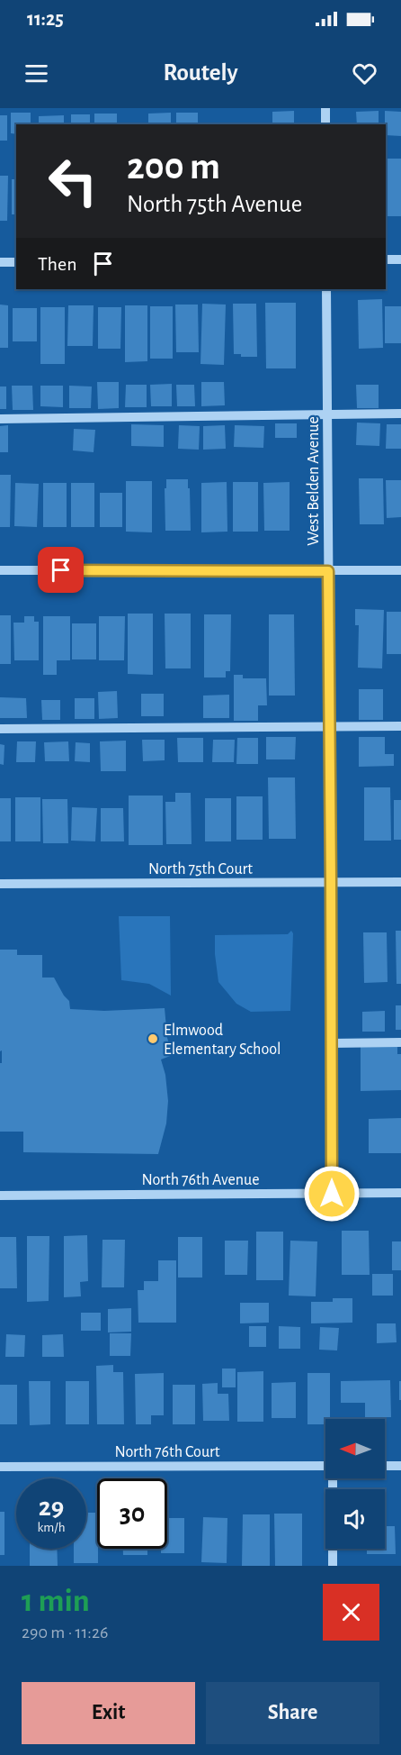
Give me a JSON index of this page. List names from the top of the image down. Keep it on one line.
{"streets":{"street":["West Belden Avenue","North 75th Court","North 76th Avenue","North 76th Court"]},"crossings":[["West Belden Avenue","North 75th Court"],["West Belden Avenue","North 76th Avenue"]],"places":["Elmwood Elementary School"],"north":"left","page":{"status":"11:25","header":"Routely","turn":["200 m","North 75th Avenue"],"then":"Then","speed":"29 km/h","limit":"30","heading":["1 min","290 m · 11:26"],"buttons":["Exit","Share"]}}
